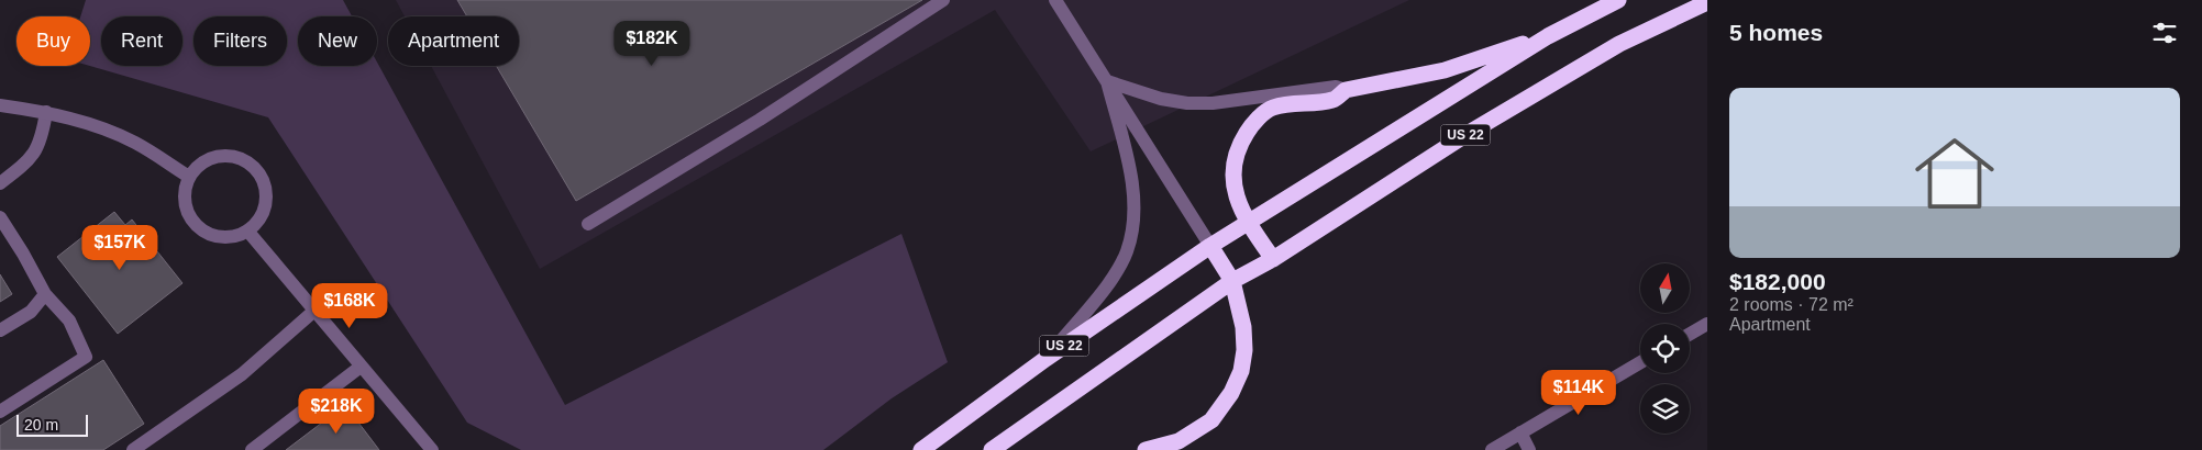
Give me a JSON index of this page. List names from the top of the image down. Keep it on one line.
{"streets":{"highway":["US 22"]},"scale_bar":"20 m","north":"top","page":{"heading":"5 homes","chip":["Buy","Rent","Filters","New","Apartment"],"price":["$182K","$157K","$168K","$114K","$218K"],"list":[{"name":"$182,000","note":"2 rooms · 72 m² · Apartment"}],"scale":"20 m"}}
